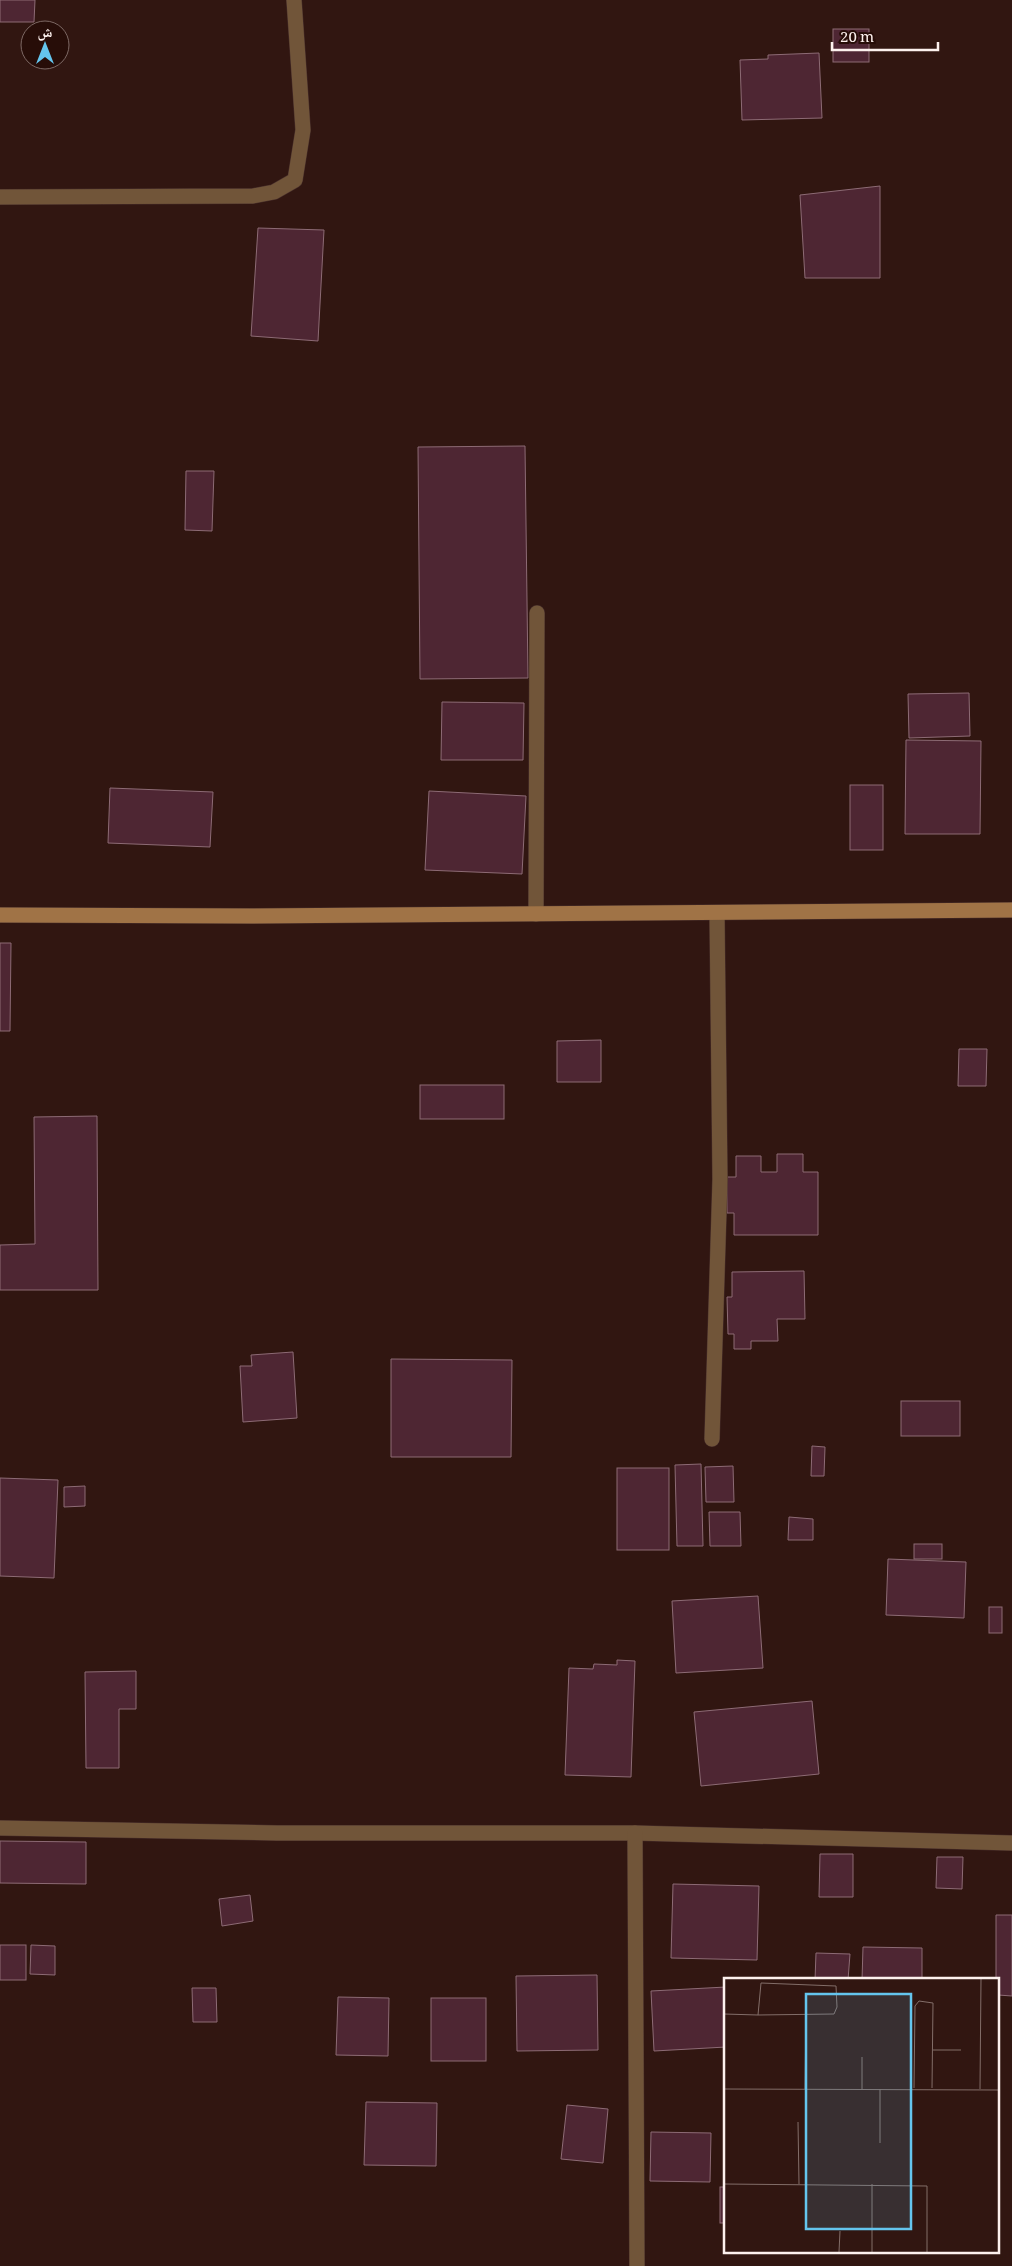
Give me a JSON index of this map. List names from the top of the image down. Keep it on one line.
{"scale_bar":"20 m","north":"top"}
